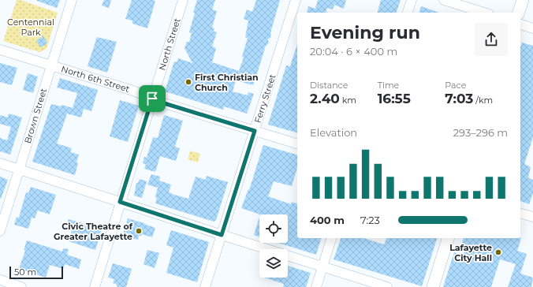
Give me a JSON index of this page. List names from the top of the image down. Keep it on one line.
{"streets":{"street":["North Street","North 6th Street","Ferry Street","Brown Street"]},"crossings":[["North Street","North 6th Street"],["North 6th Street","Ferry Street"],["North 6th Street","Brown Street"]],"parks":["Centennial Park"],"places":["First Christian Church","Civic Theatre of Greater Lafayette","Lafayette City Hall"],"scale_bar":"50 m","page":{"heading":["Evening run","20:04 · 6 × 400 m"],"stats":[["Distance","2.40 km"],["Time","16:55"],["Pace","7:03 /km"]],"chart":["Elevation","293–296 m"],"list":[{"name":"400 m","note":"7:23"}],"scale":"50 m"}}
